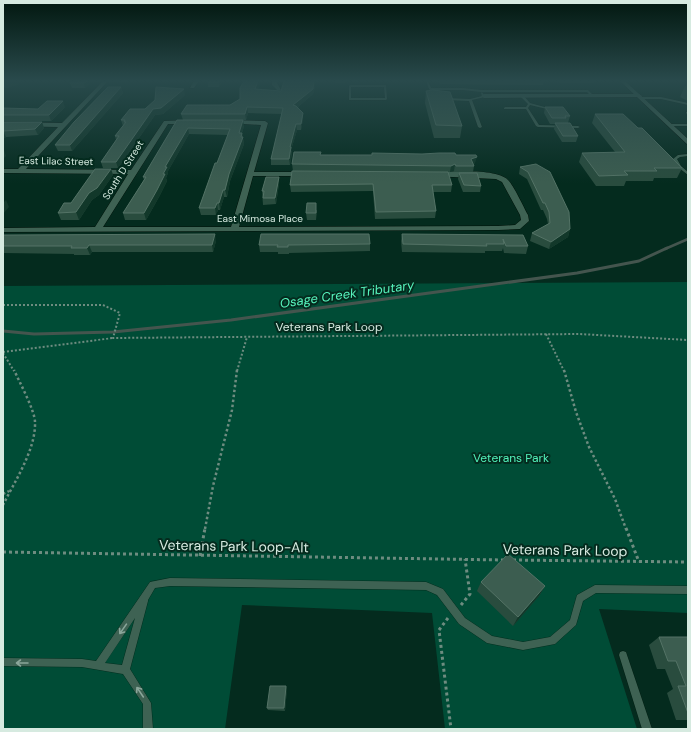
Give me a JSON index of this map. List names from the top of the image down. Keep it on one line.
{"streets":{"street":["East Lilac Street","South D Street","East Mimosa Place"],"path":["Veterans Park Loop","Veterans Park Loop-Alt"]},"crossings":[["East Lilac Street","South D Street"],["South D Street","East Mimosa Place"],["Veterans Park Loop","Veterans Park Loop-Alt"]],"water":["Osage Creek Tributary"],"parks":["Veterans Park"]}
